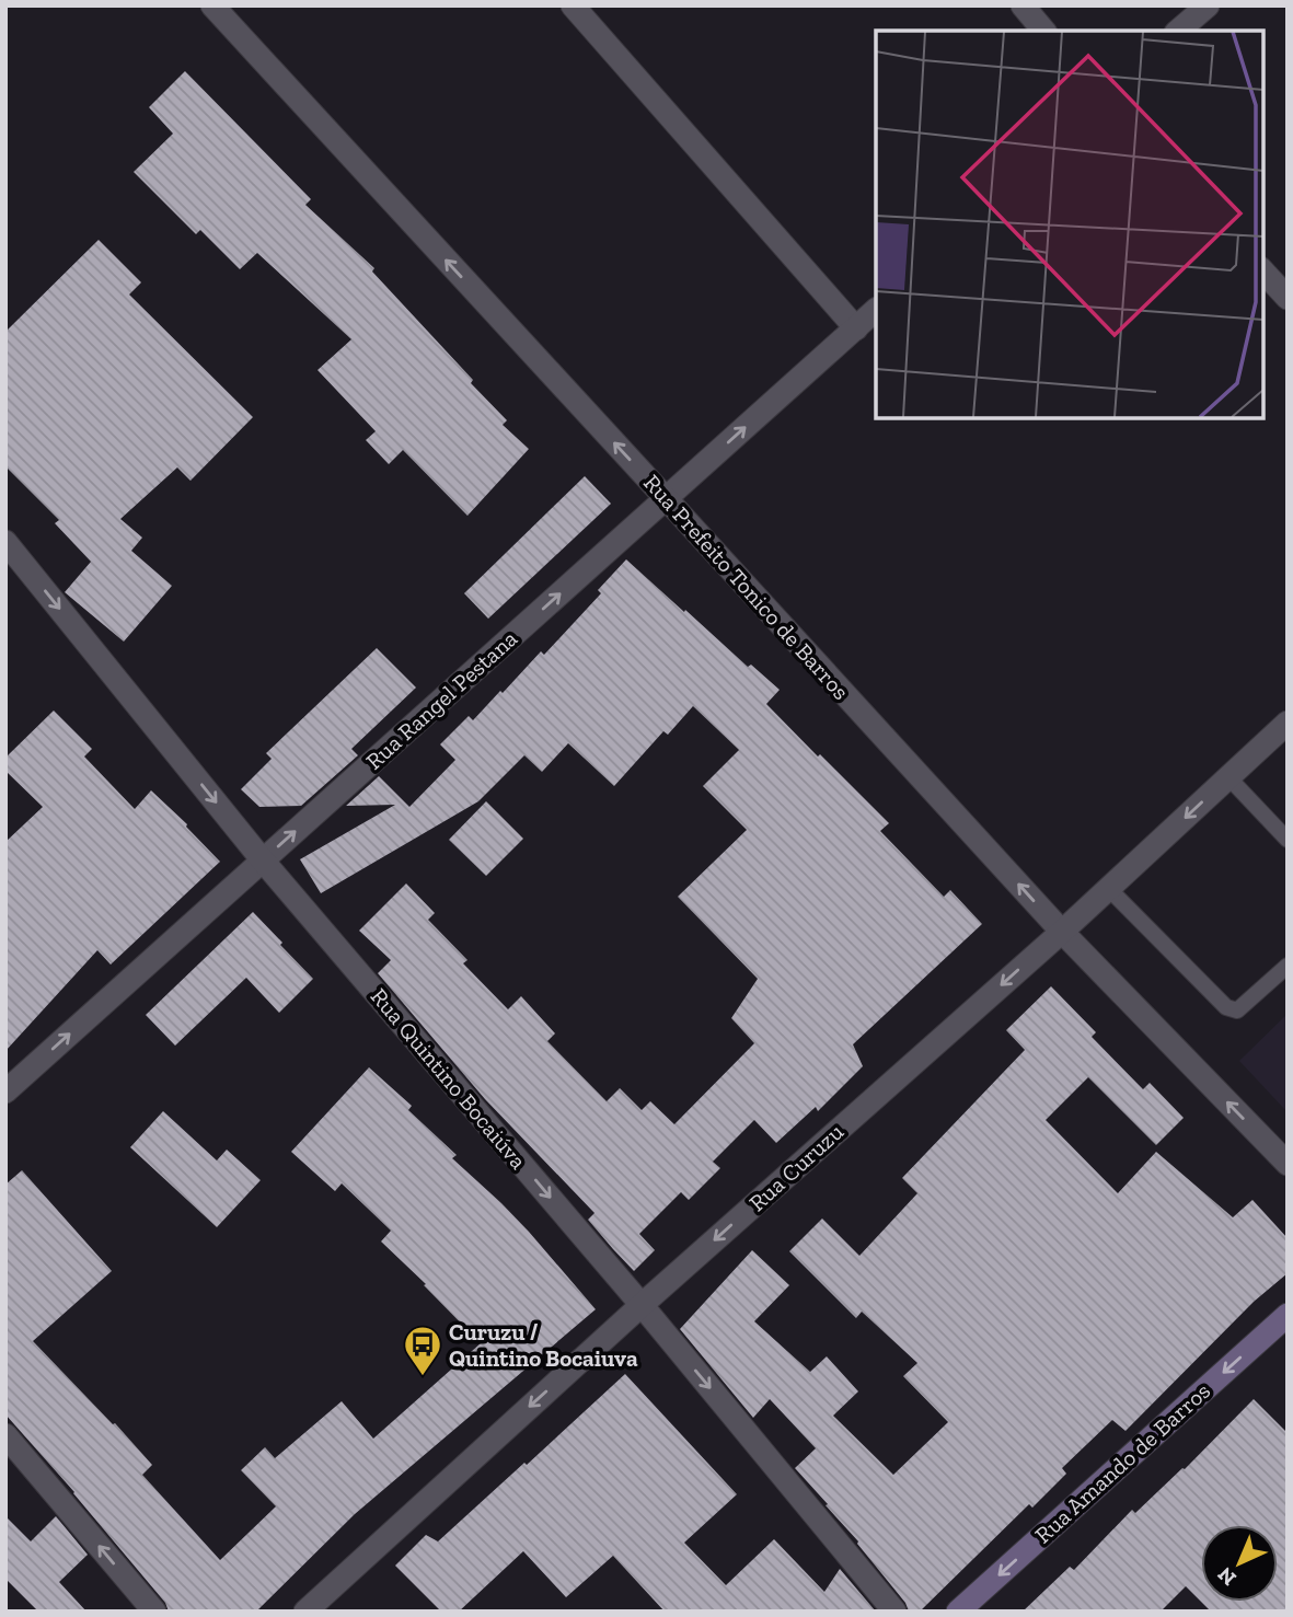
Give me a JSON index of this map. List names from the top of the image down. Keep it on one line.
{"streets":{"main road":["Rua Amando de Barros"],"street":["Rua Prefeito Tonico de Barros","Rua Rangel Pestana","Rua Quintino Bocaiúva","Rua Curuzu"]},"crossings":[["Rua Prefeito Tonico de Barros","Rua Rangel Pestana"],["Rua Prefeito Tonico de Barros","Rua Curuzu"],["Rua Rangel Pestana","Rua Quintino Bocaiúva"],["Rua Quintino Bocaiúva","Rua Curuzu"]],"one_way":["Rua Prefeito Tonico de Barros","Rua Rangel Pestana","Rua Quintino Bocaiúva","Rua Curuzu","Rua Amando de Barros"],"places":{"bus stop":["Curuzu / Quintino Bocaiuva"]},"north":"bottom left"}
